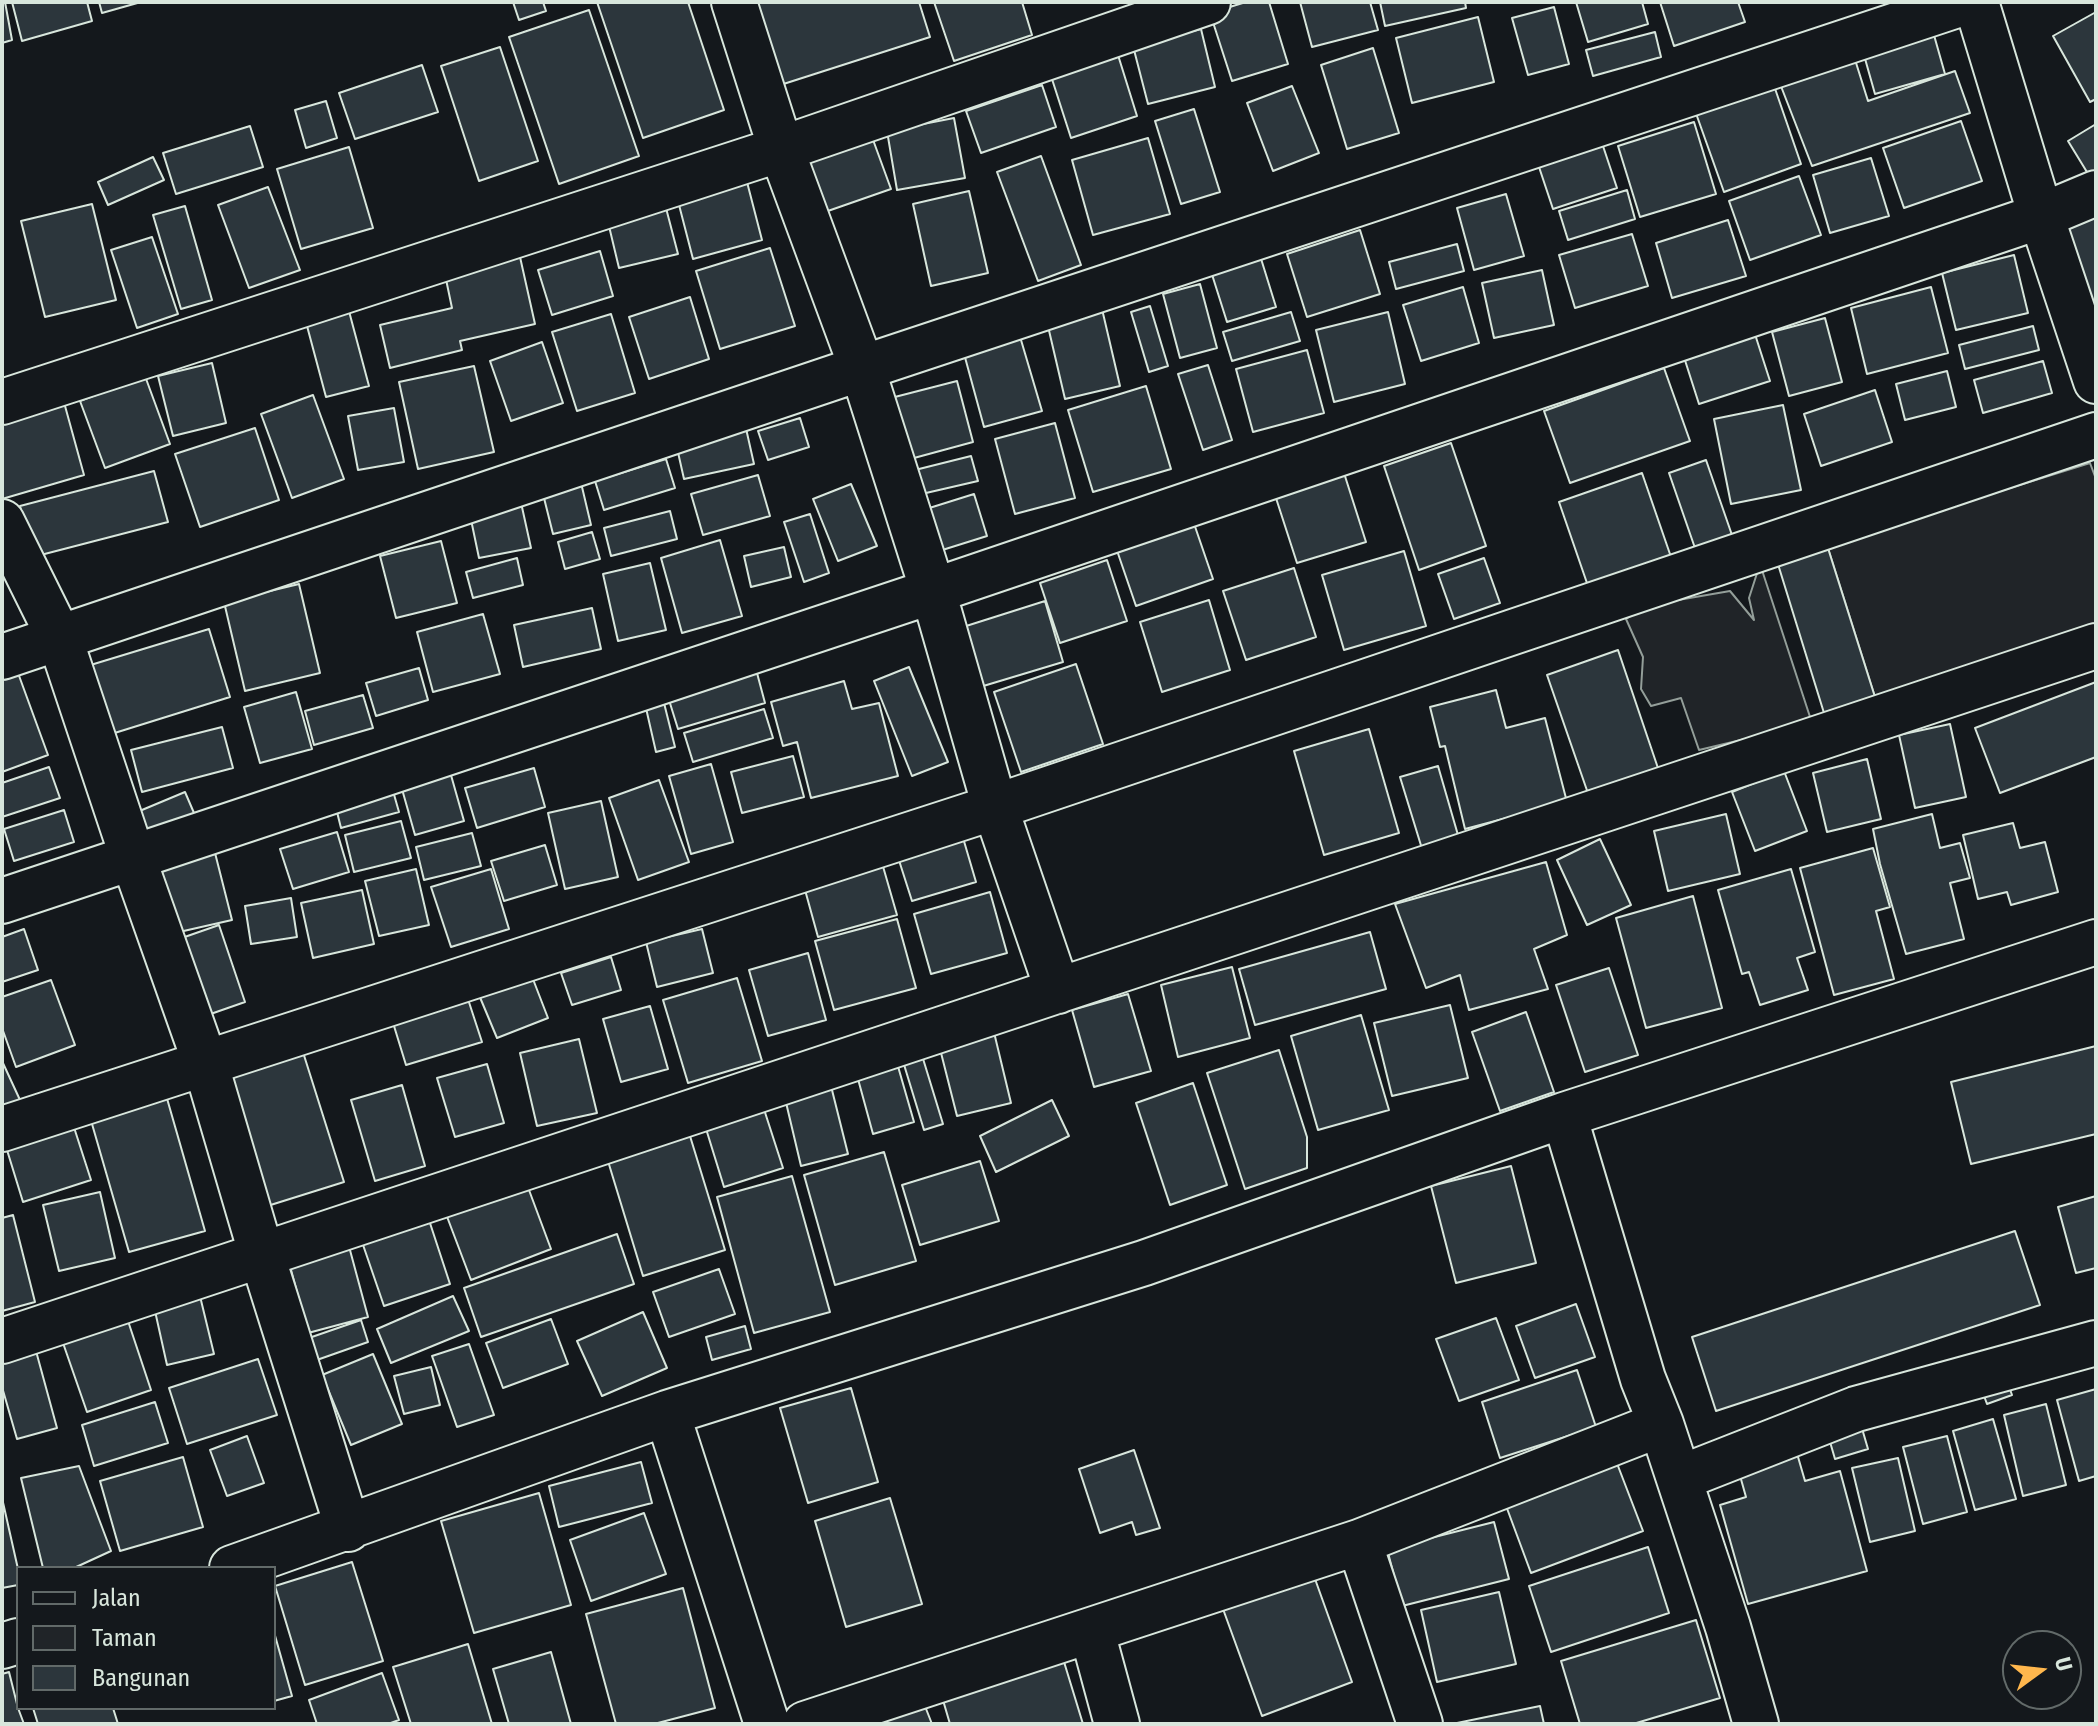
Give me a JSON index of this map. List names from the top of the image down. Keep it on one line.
{"legend":["Jalan","Taman","Bangunan"],"north":"right"}
